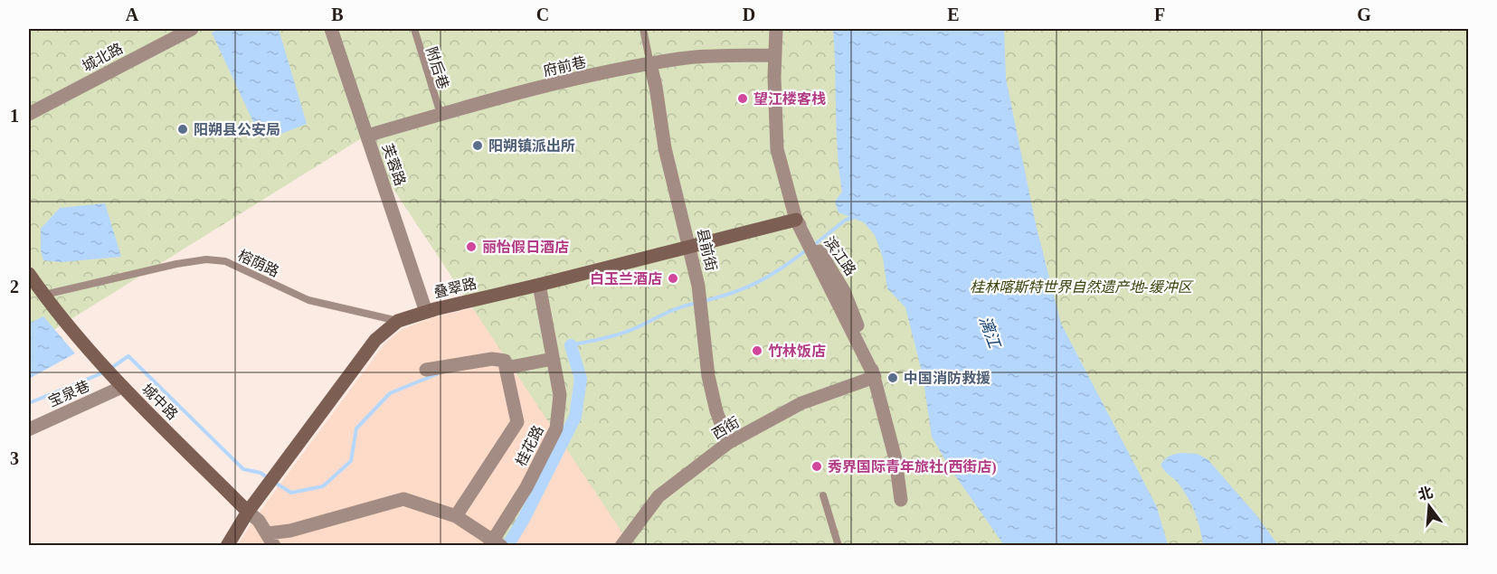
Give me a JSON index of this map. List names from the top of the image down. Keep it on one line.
{"streets":{"street":["城北路","府前巷","芙蓉路","县前街","滨江路","叠翠路","宝泉巷","城中路","西街","桂花路"],"lane":["附后巷","榕荫路"]},"crossings":[["府前巷","附后巷"],["府前巷","芙蓉路"],["府前巷","县前街"],["府前巷","滨江路"],["芙蓉路","叠翠路"],["县前街","叠翠路"],["县前街","西街"],["滨江路","叠翠路"],["滨江路","西街"],["榕荫路","叠翠路"],["榕荫路","城中路"],["叠翠路","城中路"],["叠翠路","桂花路"],["宝泉巷","城中路"]],"water":["漓江"],"parks":["桂林喀斯特世界自然遗产地-缓冲区"],"places":["望江楼客栈","阳朔县公安局","阳朔镇派出所","丽怡假日酒店","白玉兰酒店","竹林饭店","中国消防救援","秀界国际青年旅社(西街店)"],"north":"top","grid":{"columns":["A","B","C","D","E","F","G"],"rows":["1","2","3"]}}
